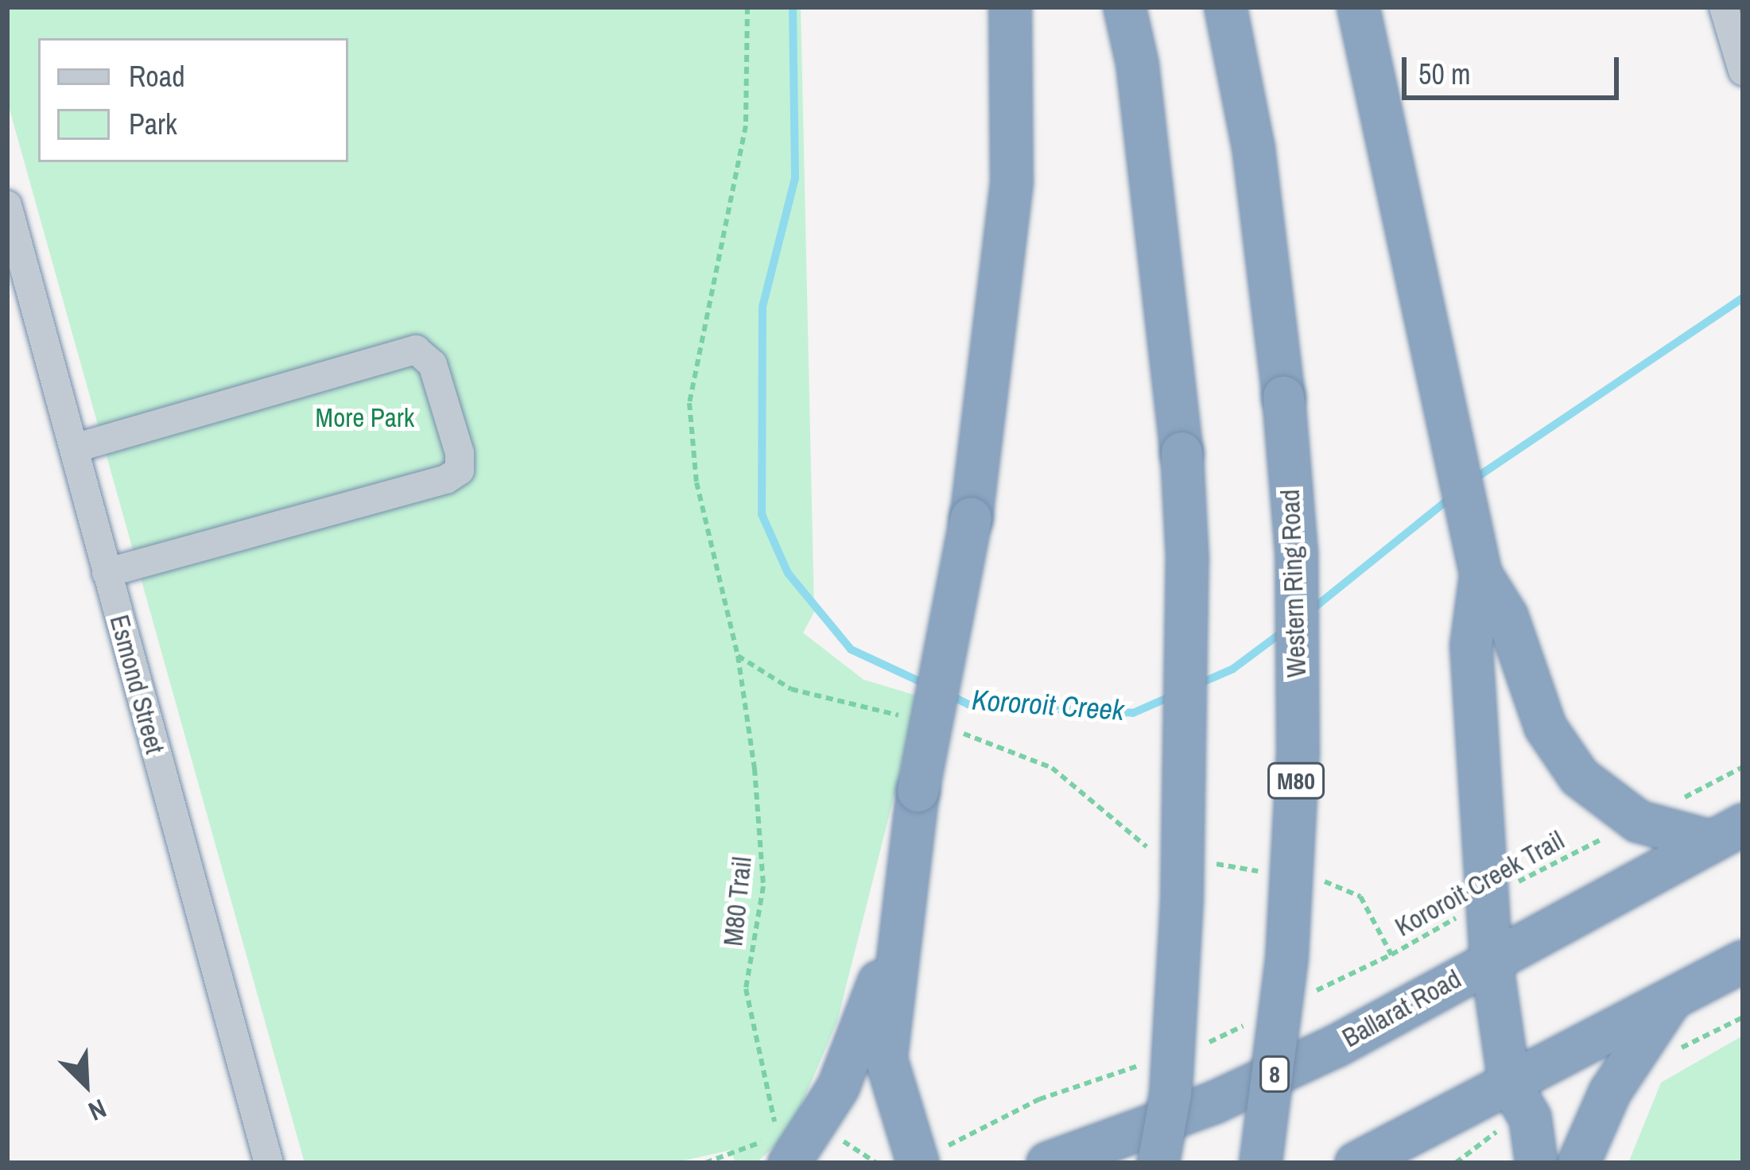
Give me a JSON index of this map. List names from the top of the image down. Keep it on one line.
{"streets":{"highway":["Western Ring Road","M80","Ballarat Road","8"],"street":["Esmond Street"],"path":["Kororoit Creek Trail","M80 Trail"]},"water":["Kororoit Creek"],"parks":["More Park"],"legend":["Road","Park"],"scale_bar":"50 m","north":"bottom right"}
